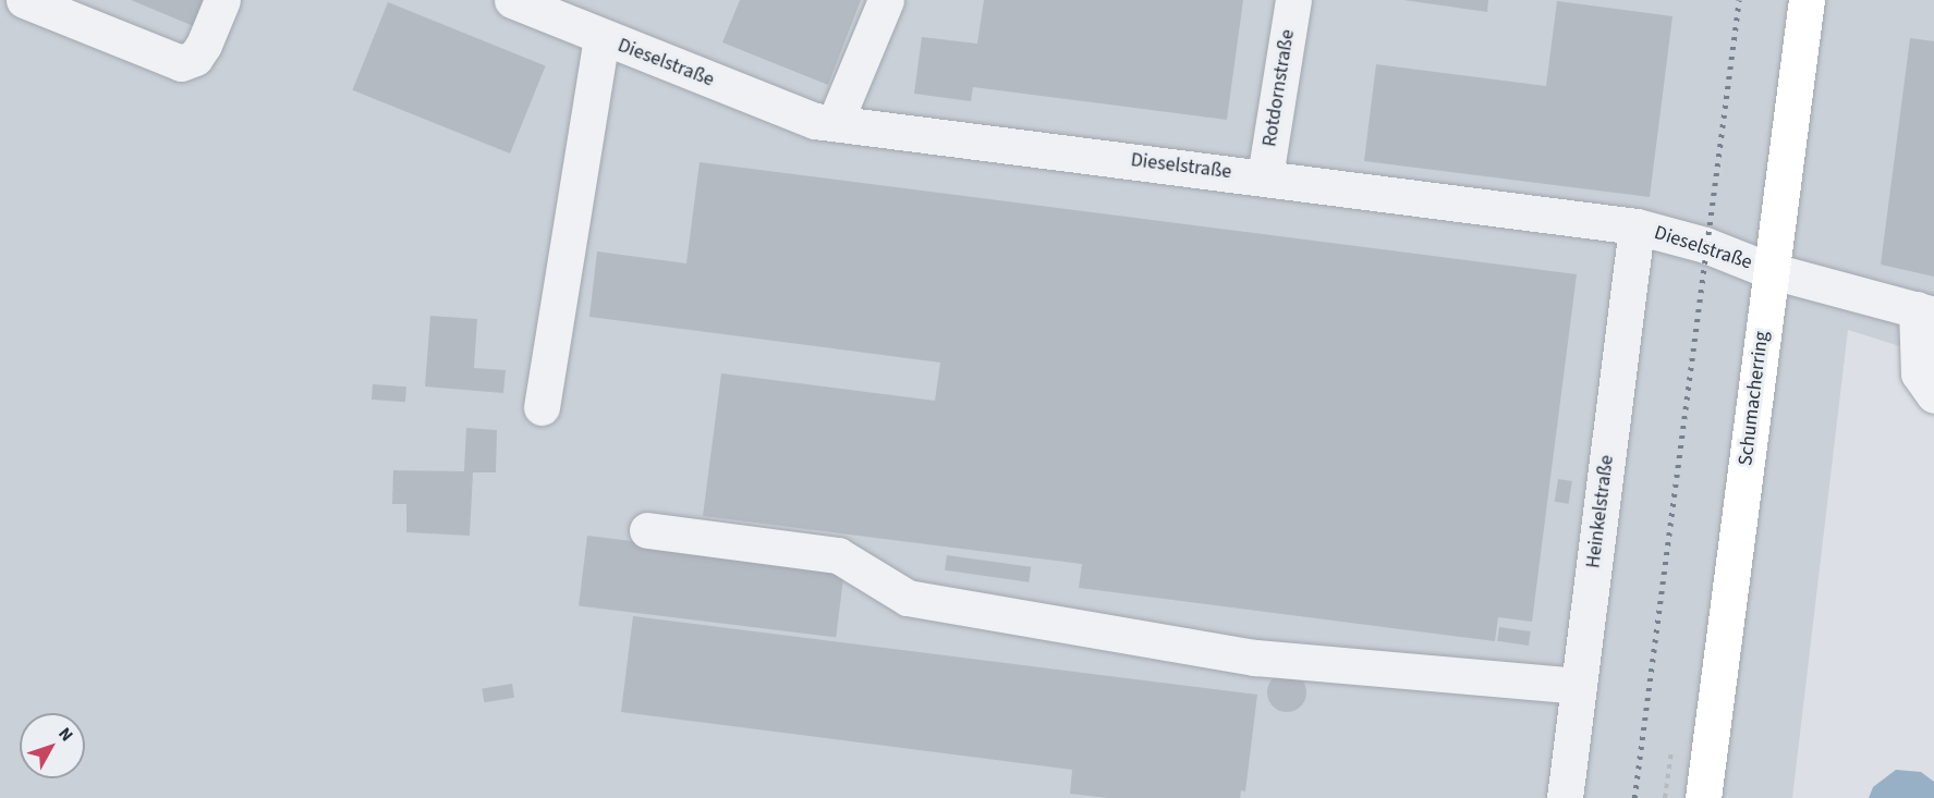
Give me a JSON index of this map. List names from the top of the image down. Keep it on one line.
{"streets":{"main road":["Schumacherring"],"street":["Dieselstraße","Rotdornstraße","Heinkelstraße"]},"crossings":[["Dieselstraße","Rotdornstraße"],["Dieselstraße","Schumacherring"],["Dieselstraße","Heinkelstraße"]],"north":"top right"}
